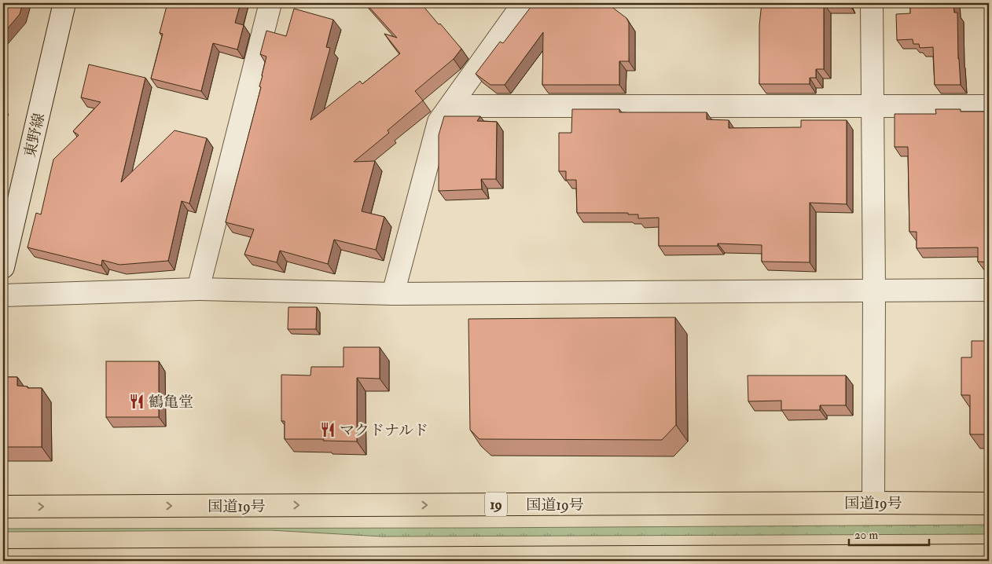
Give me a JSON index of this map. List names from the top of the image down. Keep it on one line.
{"streets":{"highway":["国道19号","19"],"street":["東野線"]},"places":{"restaurant":["鶴亀堂","マクドナルド"]},"scale_bar":"20 m"}
